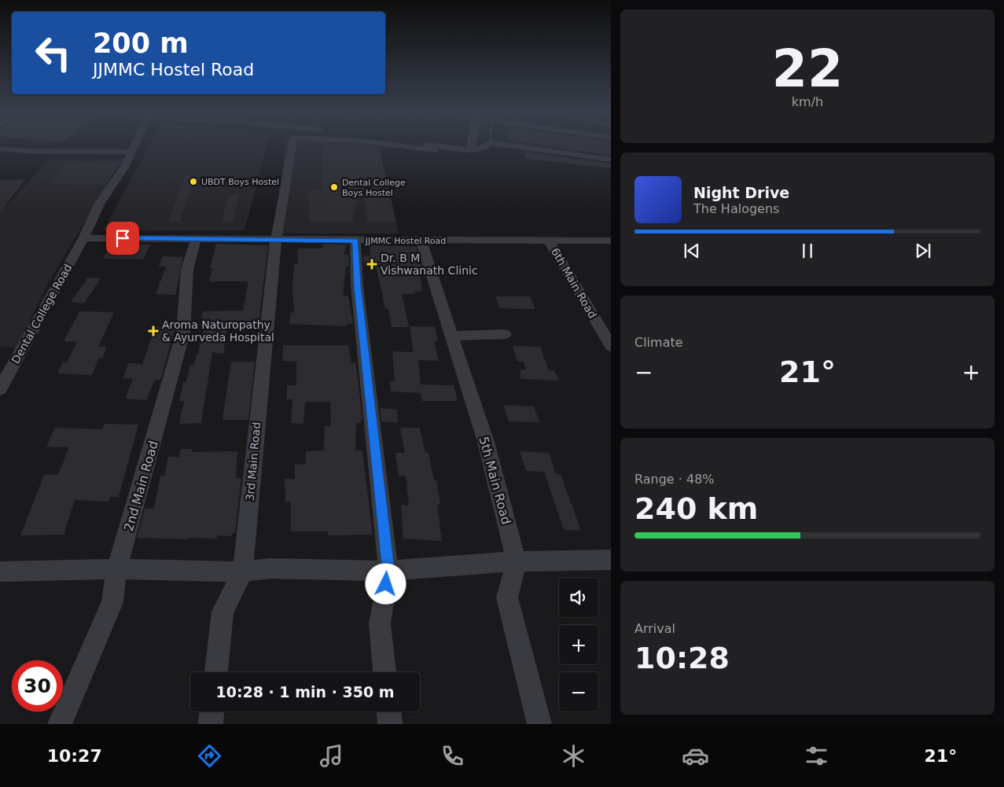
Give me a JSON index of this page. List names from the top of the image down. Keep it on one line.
{"streets":{"street":["JJMMC Hostel Road","6th Main Road","Dental College Road","3rd Main Road","5th Main Road","2nd Main Road"]},"crossings":[["JJMMC Hostel Road","6th Main Road"],["JJMMC Hostel Road","Dental College Road"],["JJMMC Hostel Road","3rd Main Road"],["JJMMC Hostel Road","5th Main Road"],["JJMMC Hostel Road","2nd Main Road"]],"places":{"other":["UBDT Boys Hostel","Dental College Boys Hostel"],"health":["Dr. B M Vishwanath Clinic","Aroma Naturopathy & Ayurveda Hospital"]},"page":{"tile":[["22","km/h"],"Climate",["Range · 48%","240 km"],["Arrival","10:28"]],"turn":["200 m","JJMMC Hostel Road"],"song":["Night Drive","The Halogens"],"heat":["−","21°","+"],"map_buttons":["+","−"],"limit":"30","trip":"10:28 · 1 min · 350 m","tabs":["10:27","21°"]}}
